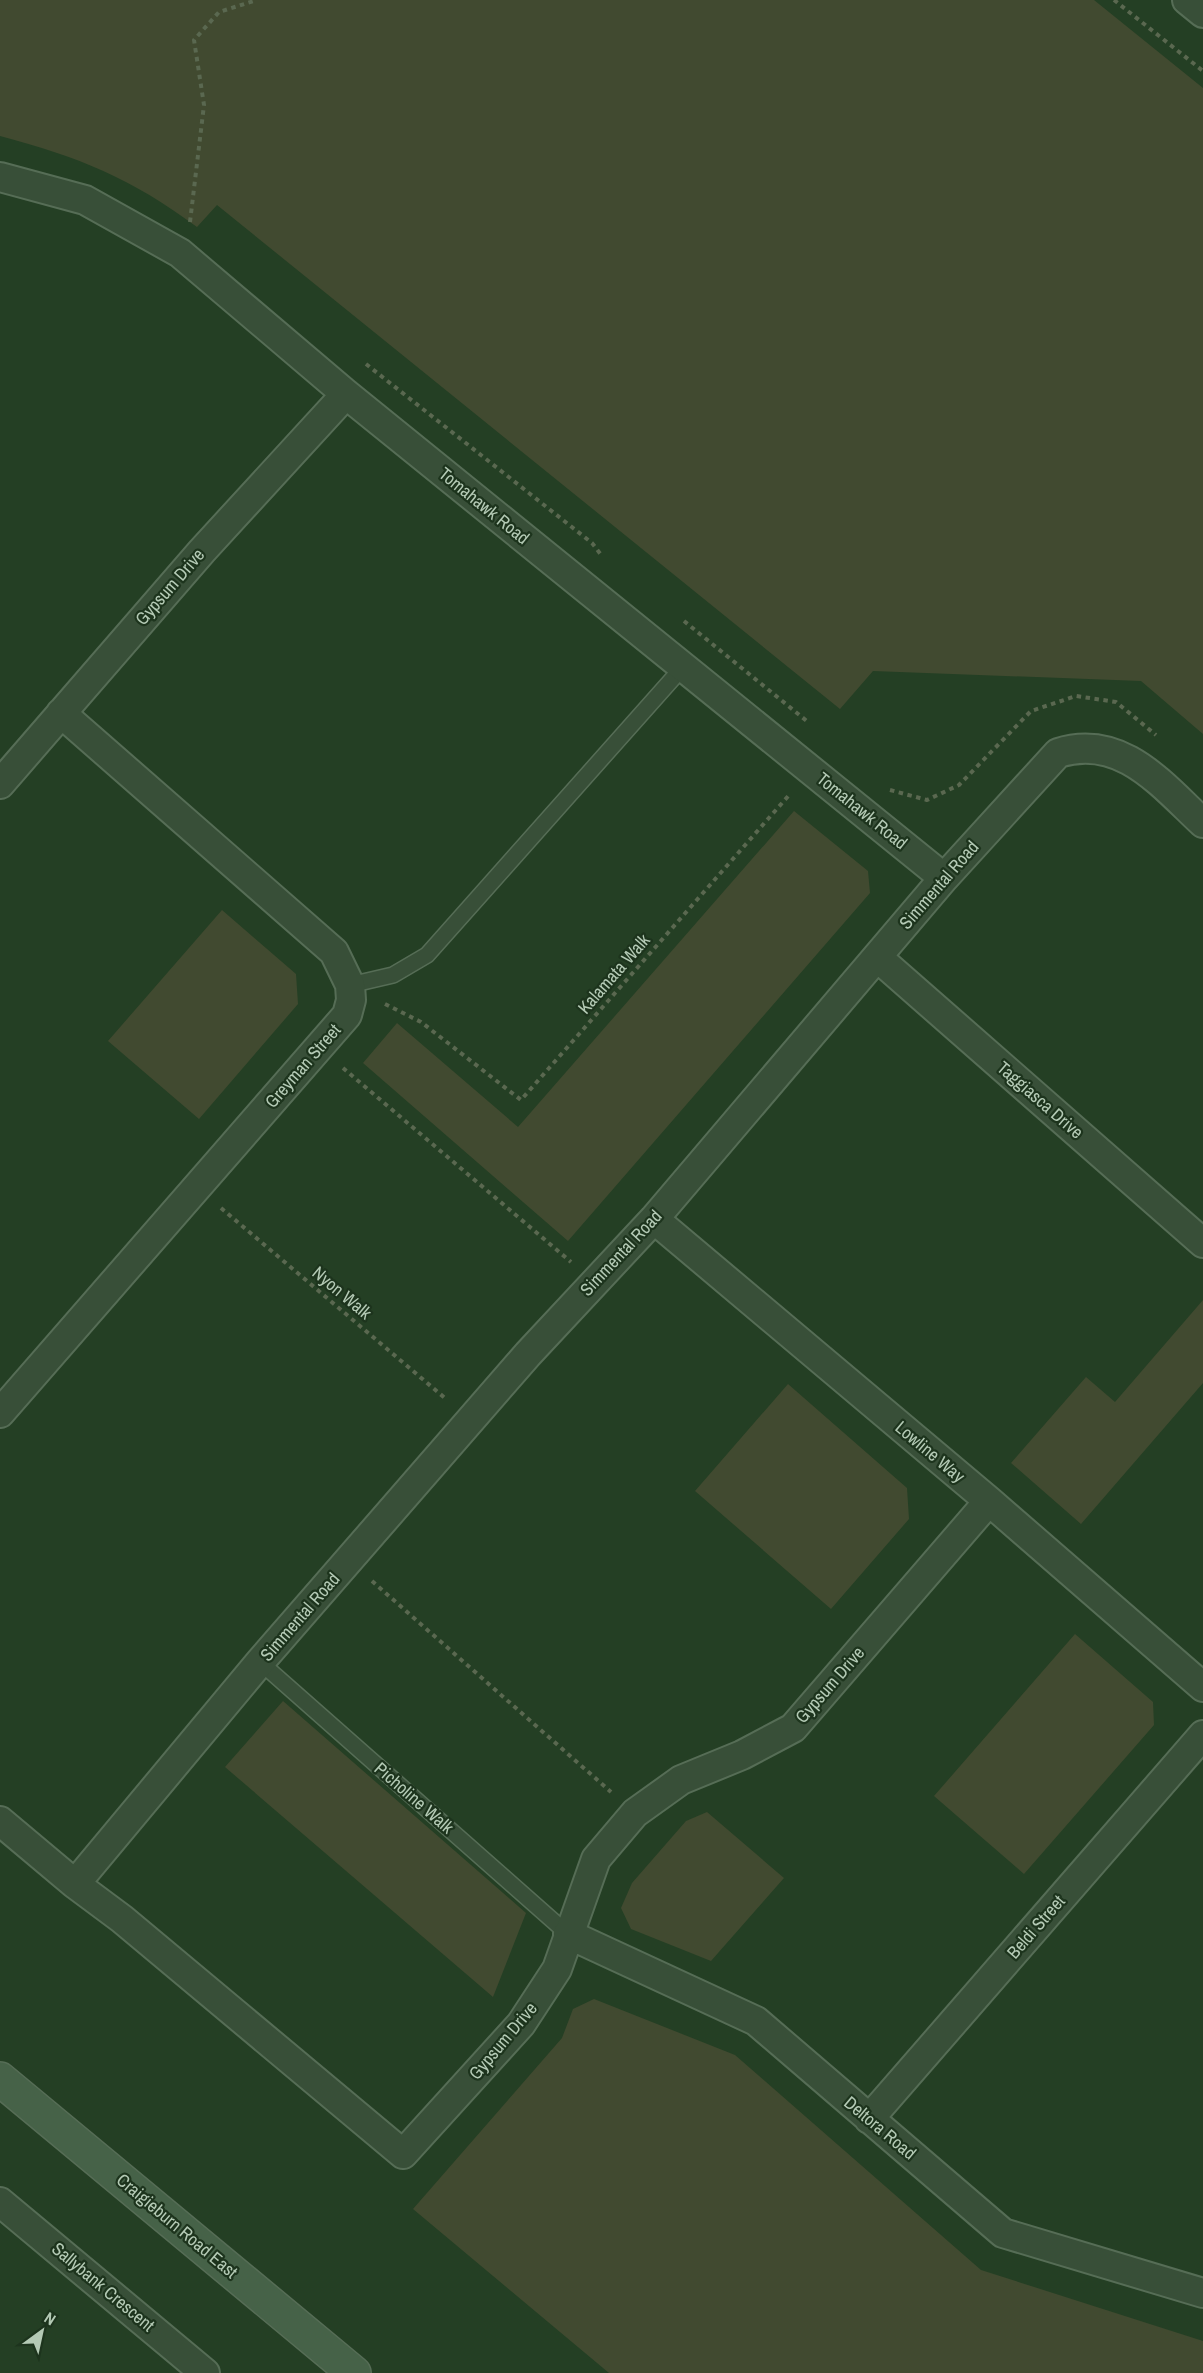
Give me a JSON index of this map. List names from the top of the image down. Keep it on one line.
{"streets":{"main road":["Craigieburn Road East"],"street":["Tomahawk Road","Gypsum Drive","Simmental Road","Greyman Street","Taggiasca Drive","Lowline Way","Beldi Street","Deltora Road","Sallybank Crescent"],"lane":["Picholine Walk"],"path":["Kalamata Walk","Nyon Walk"]},"crossings":[["Tomahawk Road","Gypsum Drive"],["Tomahawk Road","Simmental Road"],["Tomahawk Road","Kalamata Walk"],["Gypsum Drive","Simmental Road"],["Gypsum Drive","Lowline Way"],["Gypsum Drive","Picholine Walk"],["Gypsum Drive","Deltora Road"],["Simmental Road","Taggiasca Drive"],["Simmental Road","Nyon Walk"],["Simmental Road","Lowline Way"],["Simmental Road","Picholine Walk"],["Greyman Street","Nyon Walk"],["Picholine Walk","Deltora Road"],["Beldi Street","Deltora Road"]],"north":"top right"}
